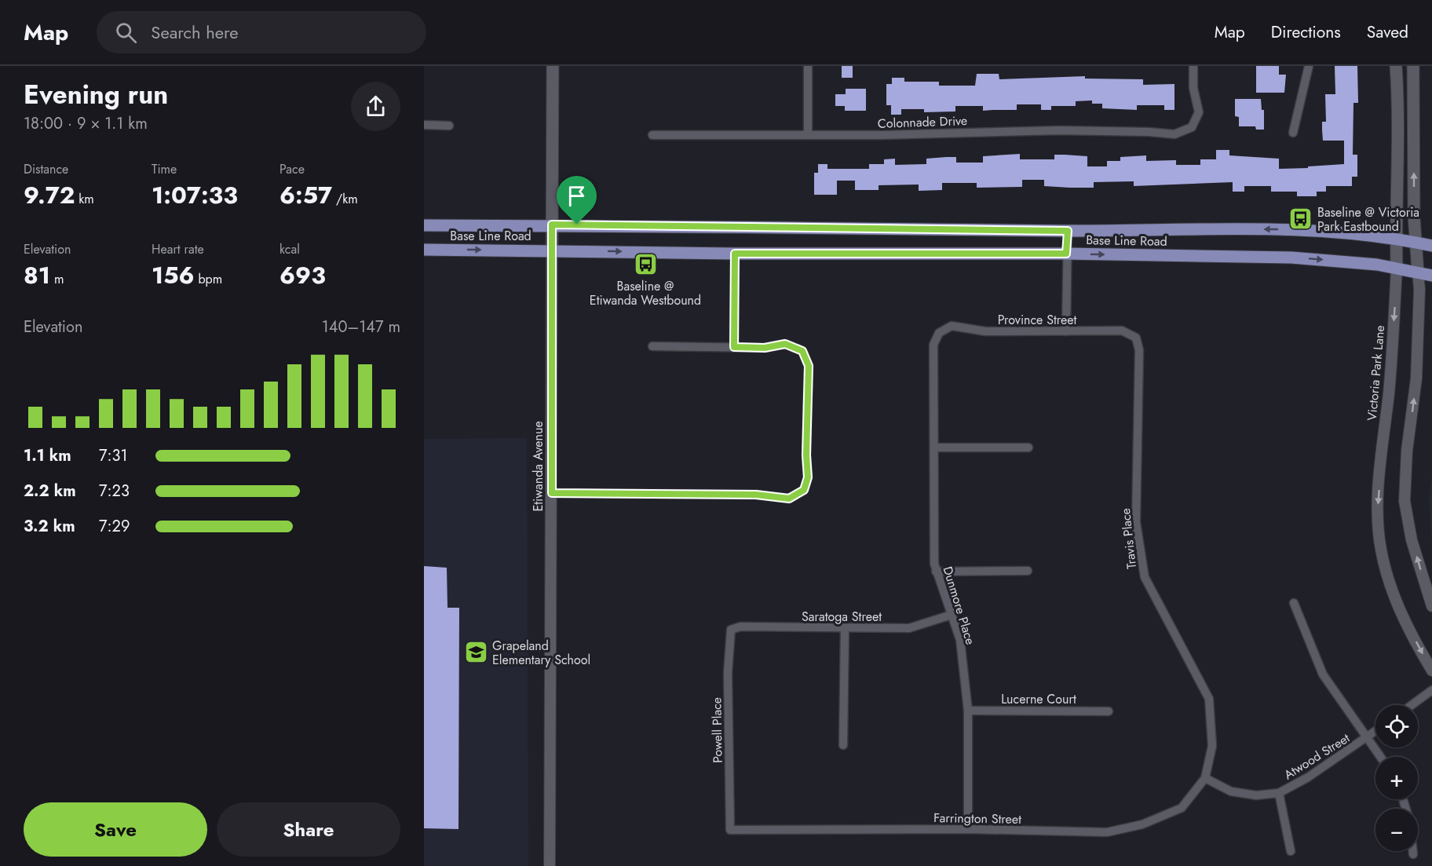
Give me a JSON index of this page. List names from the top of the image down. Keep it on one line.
{"streets":{"main road":["Base Line Road","Victoria Park Lane","Etiwanda Avenue"],"street":["Colonnade Drive","Province Street","Travis Place","Dunmore Place","Saratoga Street","Lucerne Court","Powell Place","Atwood Street","Farrington Street"]},"crossings":[["Base Line Road","Victoria Park Lane"],["Base Line Road","Etiwanda Avenue"],["Province Street","Travis Place"],["Province Street","Dunmore Place"],["Travis Place","Atwood Street"],["Travis Place","Farrington Street"],["Dunmore Place","Saratoga Street"],["Dunmore Place","Lucerne Court"],["Dunmore Place","Farrington Street"],["Saratoga Street","Powell Place"],["Powell Place","Farrington Street"],["Atwood Street","Farrington Street"]],"one_way":["Victoria Park Lane"],"places":{"bus stop":["Baseline @ Victoria Park Eastbound","Baseline @ Etiwanda Westbound"],"school or university":["Grapeland Elementary School"]},"page":{"header":"Map","search":"Search here","nav":["Map","Directions","Saved"],"heading":["Evening run","18:00 · 9 × 1.1 km"],"stats":[["Distance","9.72 km"],["Time","1:07:33"],["Pace","6:57 /km"],["Elevation","81 m"],["Heart rate","156 bpm"],["kcal","693"]],"chart":["Elevation","140–147 m"],"list":[{"name":"1.1 km","note":"7:31"},{"name":"2.2 km","note":"7:23"},{"name":"3.2 km","note":"7:29"}],"map_buttons":["+","−"],"buttons":["Save","Share"]}}
